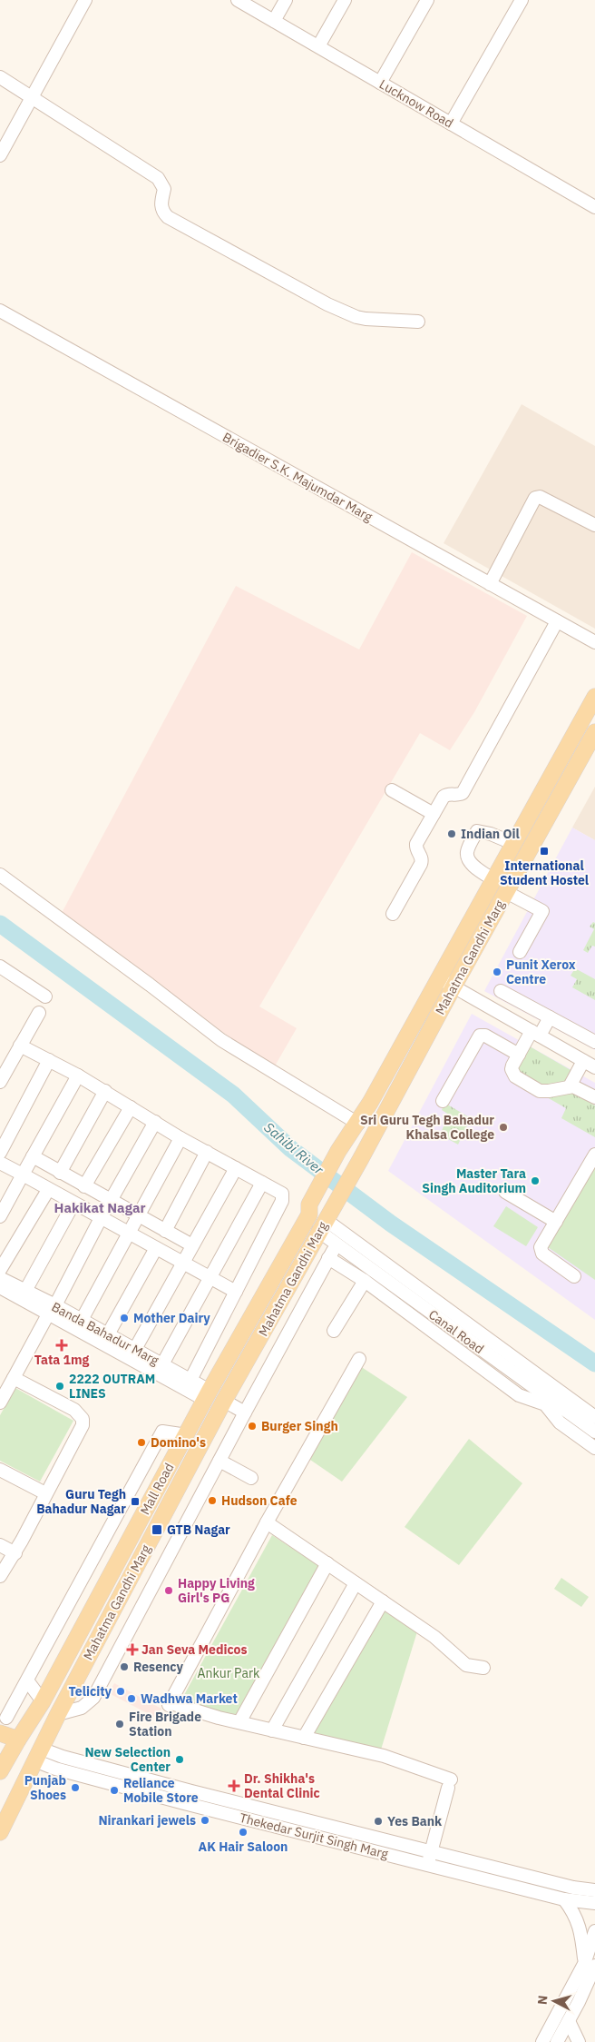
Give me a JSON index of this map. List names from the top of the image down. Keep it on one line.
{"streets":{"main road":["Mahatma Gandhi Marg","Mall Road"],"street":["Lucknow Road","Brigadier S.K. Majumdar Marg","Canal Road","Banda Bahadur Marg","Thekedar Surjit Singh Marg"]},"crossings":[["Mahatma Gandhi Marg","Canal Road"],["Mahatma Gandhi Marg","Mall Road"],["Mahatma Gandhi Marg","Thekedar Surjit Singh Marg"],["Banda Bahadur Marg","Mall Road"]],"districts":["Hakikat Nagar"],"water":["Sahibi River"],"parks":["Ankur Park"],"places":{"other":["Indian Oil","Punit Xerox Centre","Sri Guru Tegh Bahadur Khalsa College","Master Tara Singh Auditorium","Mother Dairy","2222 OUTRAM LINES","Burger Singh","Domino's","Hudson Cafe","Happy Living Girl's PG","Resency","Telicity","Wadhwa Market","Fire Brigade Station","New Selection Center","Punjab Shoes","Reliance Mobile Store","Nirankari jewels","Yes Bank","AK Hair Saloon"],"transit":["International Student Hostel","Guru Tegh Bahadur Nagar","GTB Nagar"],"health":["Tata 1mg","Jan Seva Medicos","Dr. Shikha's Dental Clinic"]},"north":"left"}
